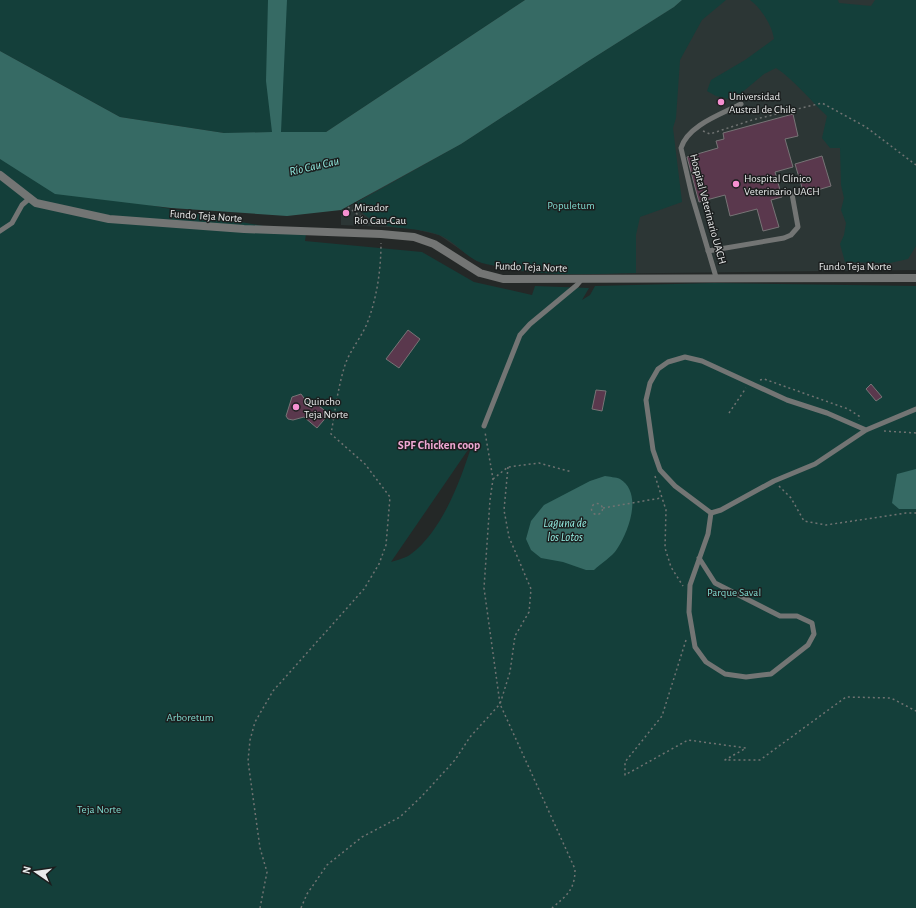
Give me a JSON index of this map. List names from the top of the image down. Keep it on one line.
{"streets":{"street":["Fundo Teja Norte"],"lane":["Hospital Veterinario UACH"]},"crossings":[["Hospital Veterinario UACH","Fundo Teja Norte"]],"districts":["SPF Chicken coop"],"water":["Río Cau Cau","Laguna de los Lotos"],"parks":["Populetum","Parque Saval","Arboretum","Teja Norte"],"places":["Universidad Austral de Chile","Hospital Clínico Veterinario UACH","Mirador Río Cau-Cau","Quincho Teja Norte"],"north":"left"}
